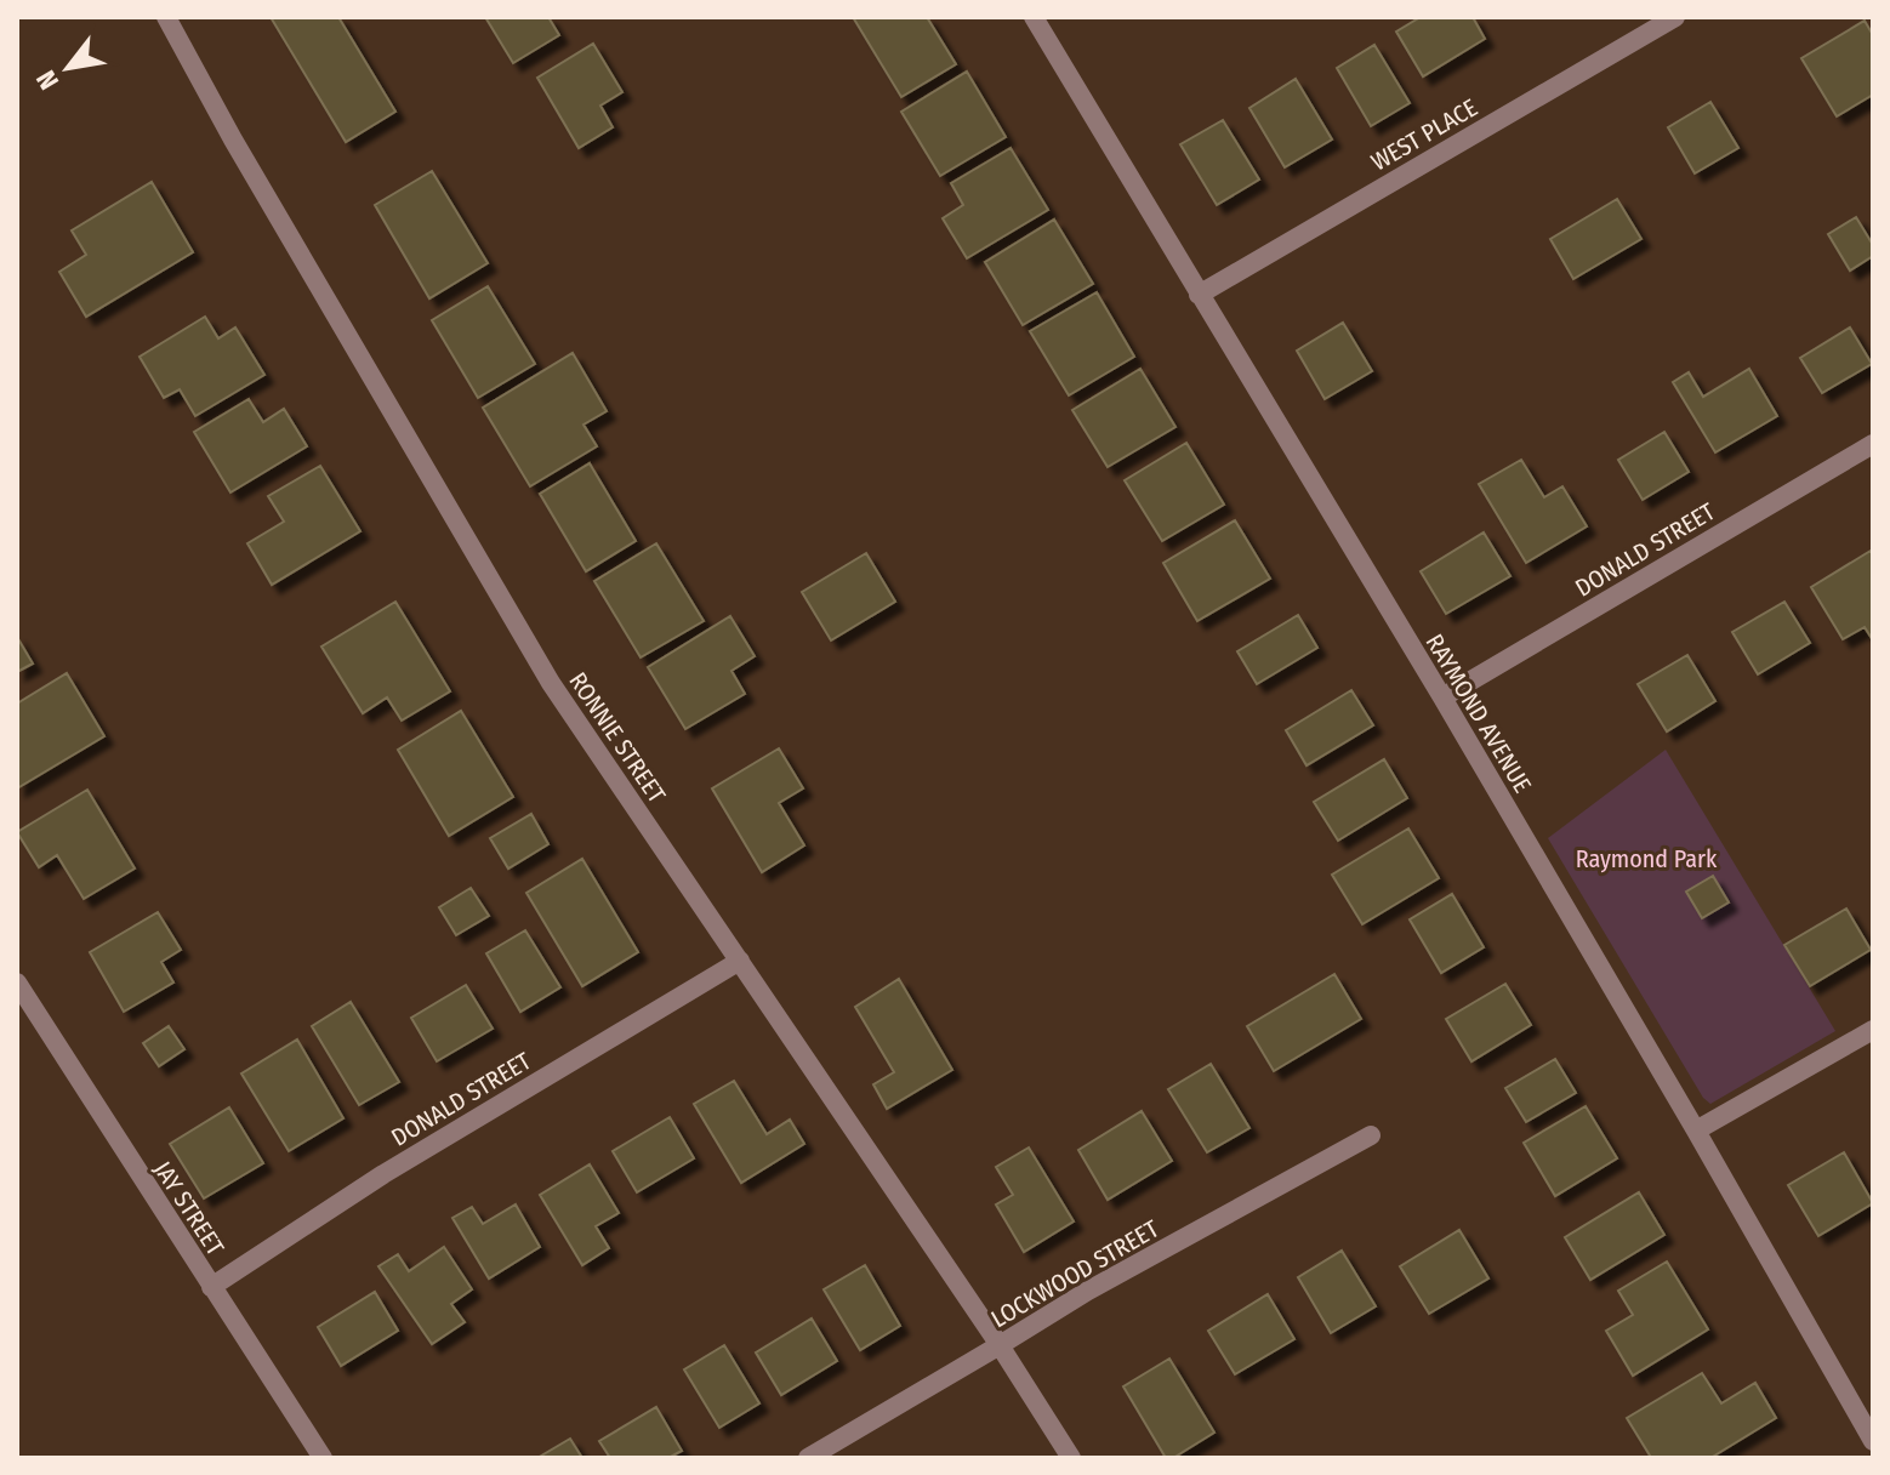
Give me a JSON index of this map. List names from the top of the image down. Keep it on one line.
{"streets":{"street":["WEST PLACE","DONALD STREET","RAYMOND AVENUE","RONNIE STREET","JAY STREET","LOCKWOOD STREET"]},"crossings":[["WEST PLACE","RAYMOND AVENUE"],["DONALD STREET","RAYMOND AVENUE"],["DONALD STREET","RONNIE STREET"],["DONALD STREET","JAY STREET"],["RONNIE STREET","LOCKWOOD STREET"]],"parks":["Raymond Park"],"north":"bottom left"}
